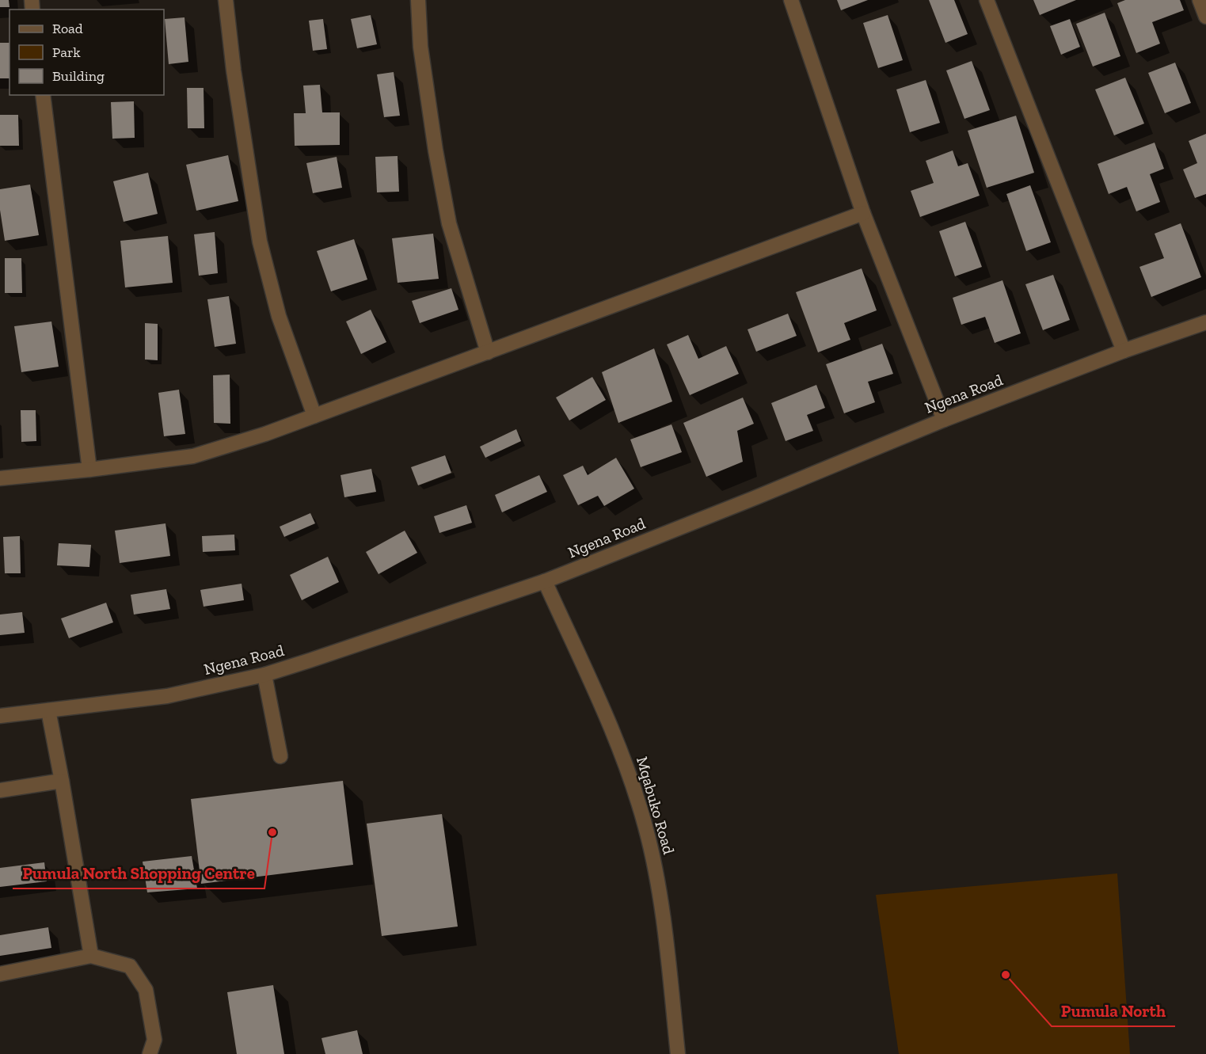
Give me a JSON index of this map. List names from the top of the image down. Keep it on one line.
{"streets":{"street":["Ngena Road","Mqabuko Road"]},"crossings":[["Ngena Road","Mqabuko Road"]],"places":["Pumula North Shopping Centre","Pumula North"],"legend":["Road","Park","Building"]}
